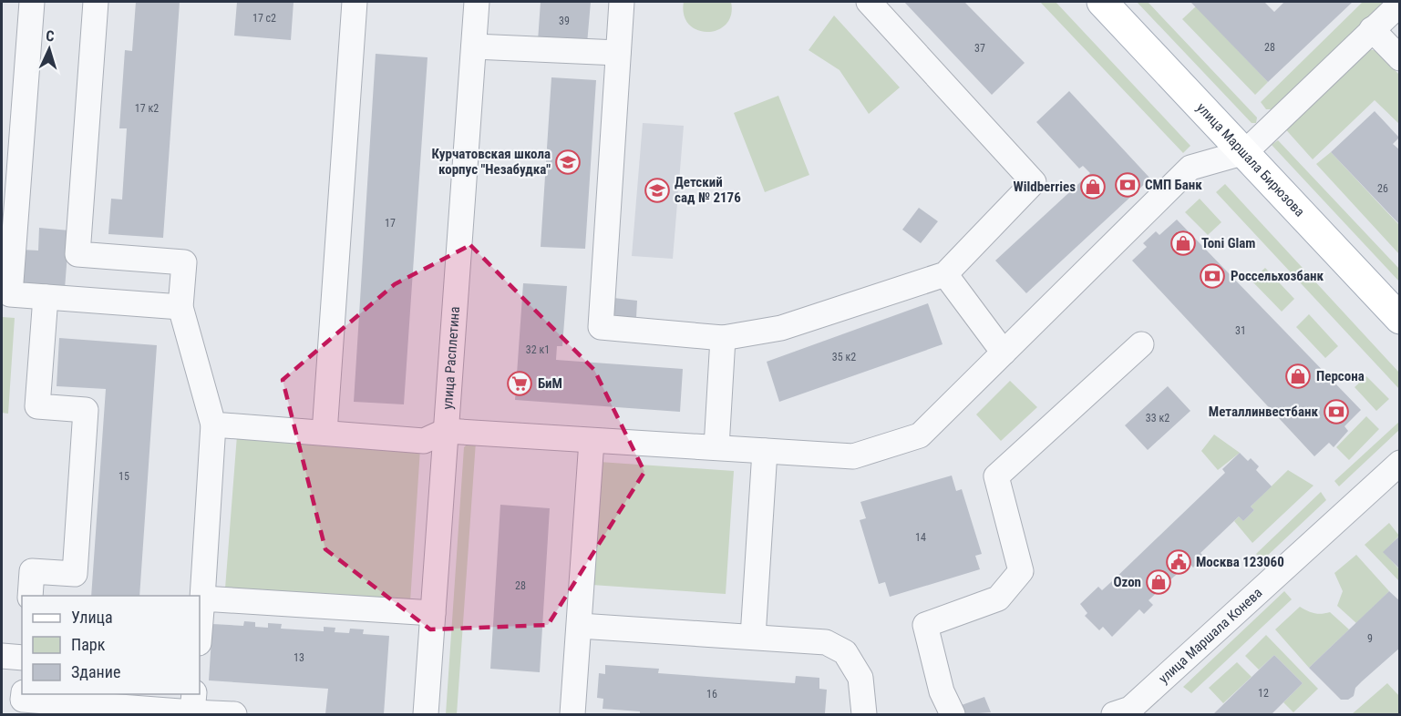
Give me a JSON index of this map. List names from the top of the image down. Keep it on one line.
{"streets":{"main road":["улица Маршала Бирюзова"],"street":["улица Расплетина","улица Маршала Конева"]},"places":{"school or university":["Курчатовская школа корпус \"Незабудка\"","Детский сад № 2176"],"bank":["СМП Банк","Россельхозбанк","Металлинвестбанк"],"shop":["Wildberries","Toni Glam","Персона","Ozon"],"supermarket":["БиМ"],"public building":["Москва 123060"]},"house_numbers":["17 с2","39","28","37","17 к2","26","17","31","32 к1","35 к2","33 к2","15","14","28","9","13","12","16"],"legend":["Улица","Парк","Здание"],"north":"top"}
